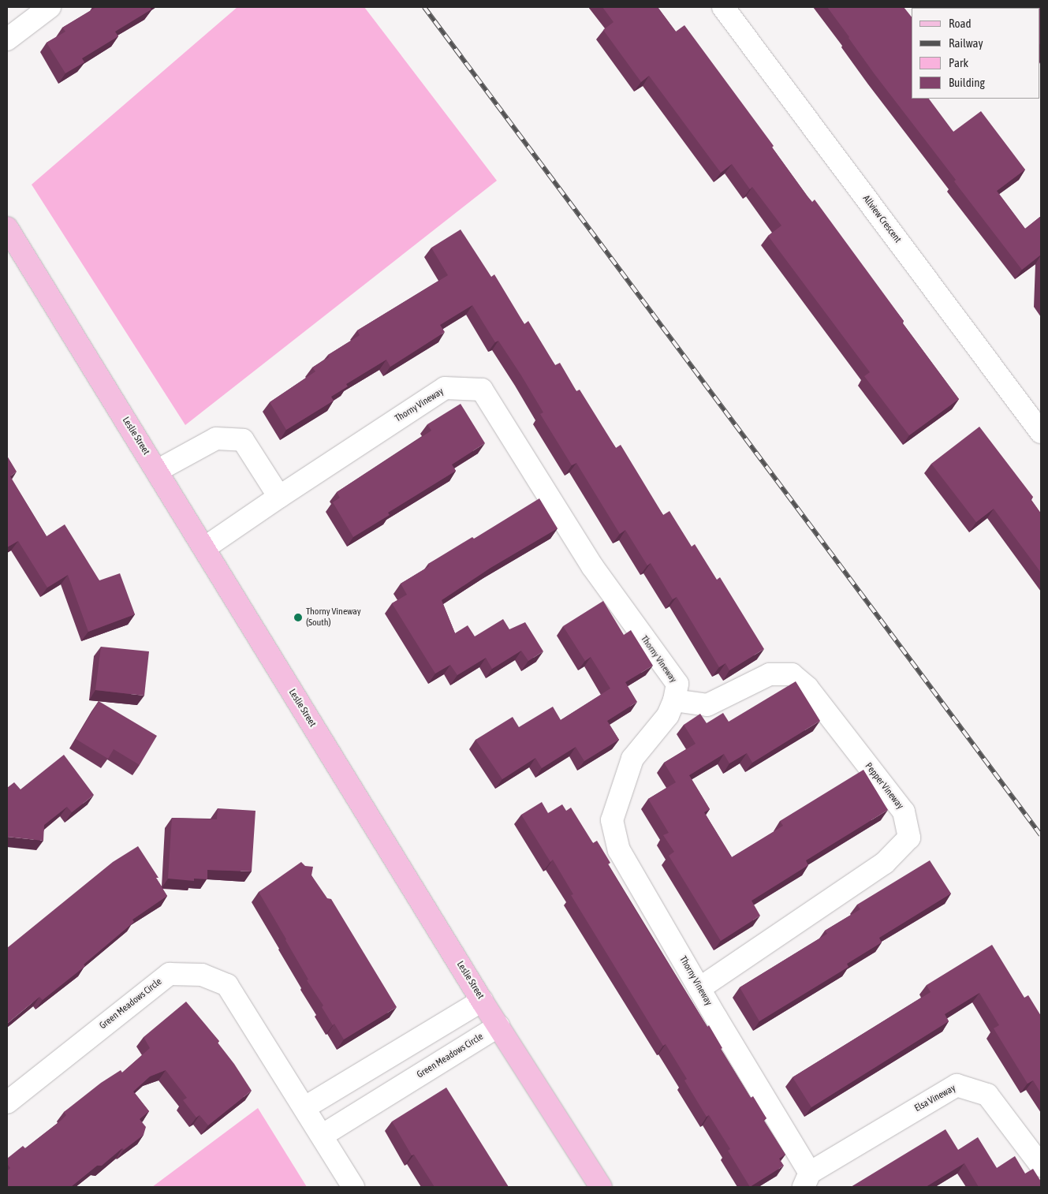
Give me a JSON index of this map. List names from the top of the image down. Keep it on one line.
{"streets":{"main road":["Leslie Street"],"street":["Allview Crescent","Thorny Vineway","Pepper Vineway","Green Meadows Circle","Elsa Vineway"]},"crossings":[["Thorny Vineway","Leslie Street"],["Thorny Vineway","Pepper Vineway"],["Thorny Vineway","Elsa Vineway"],["Leslie Street","Green Meadows Circle"]],"places":["Thorny Vineway (South)"],"legend":["Road","Railway","Park","Building"]}
